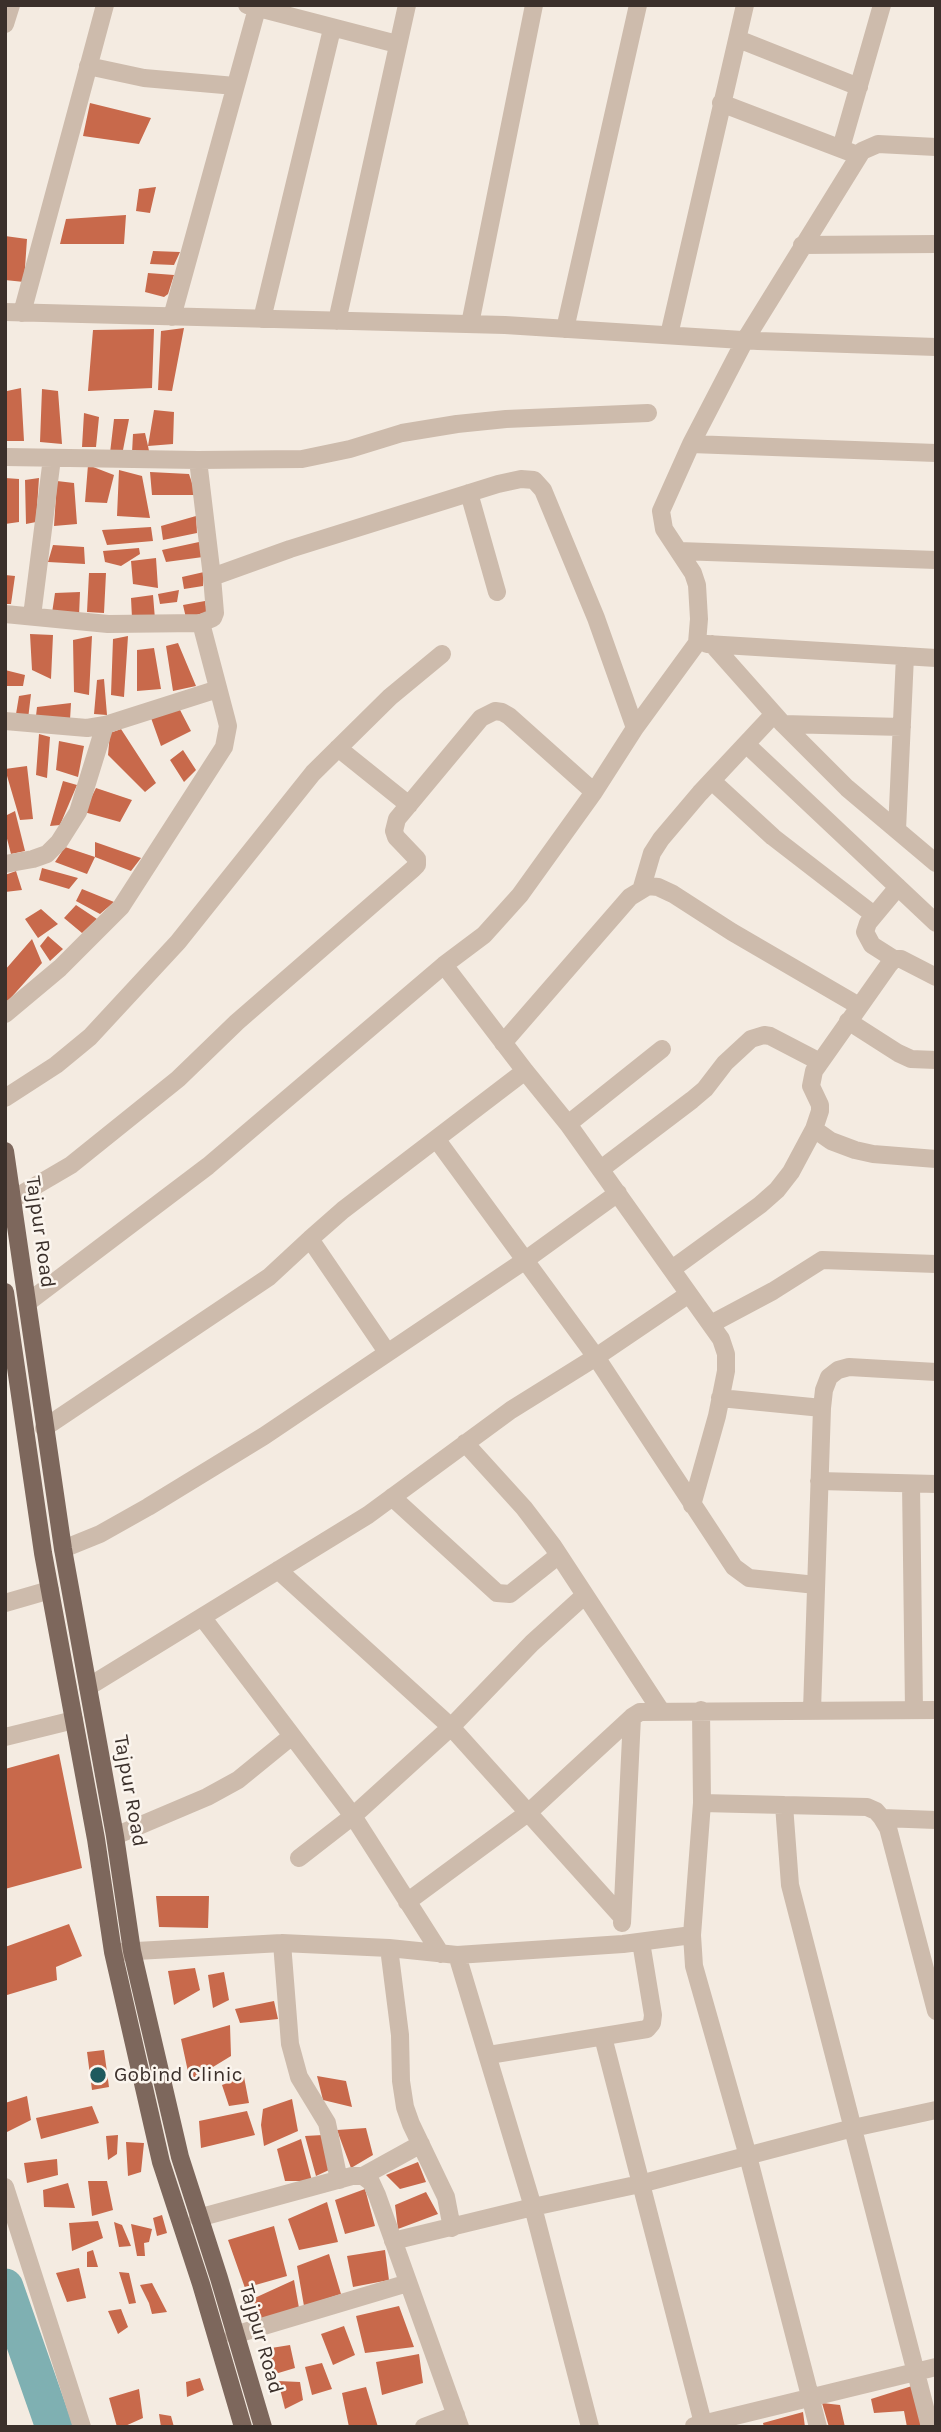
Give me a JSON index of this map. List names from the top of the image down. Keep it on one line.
{"streets":{"main road":["Tajpur Road"]},"places":["Gobind Clinic"]}
